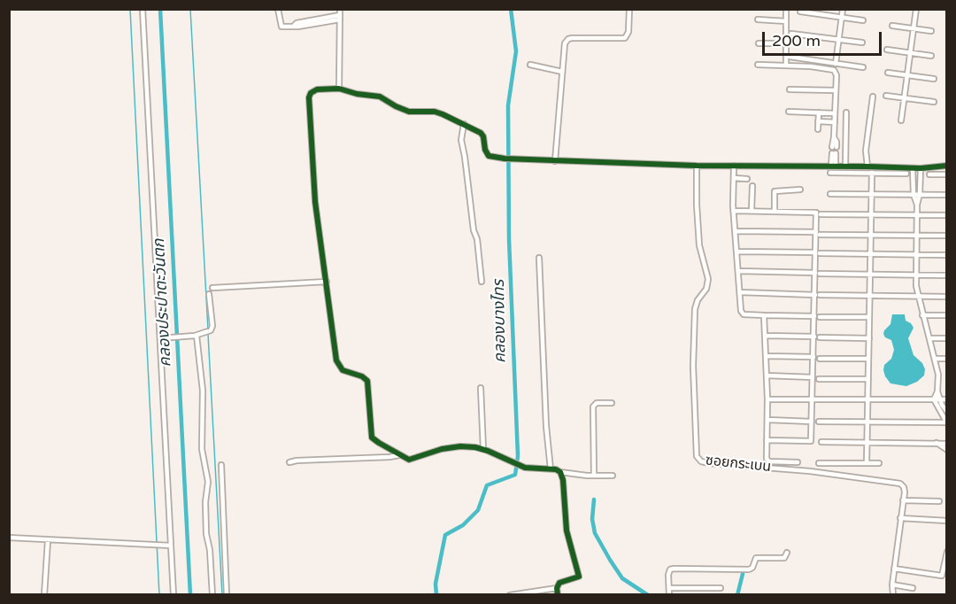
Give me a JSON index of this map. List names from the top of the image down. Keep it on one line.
{"streets":{"street":["ซอยกระเบน"]},"water":["คลองประปาตะวันตก","คลองบางไทร"],"scale_bar":"200 m"}
